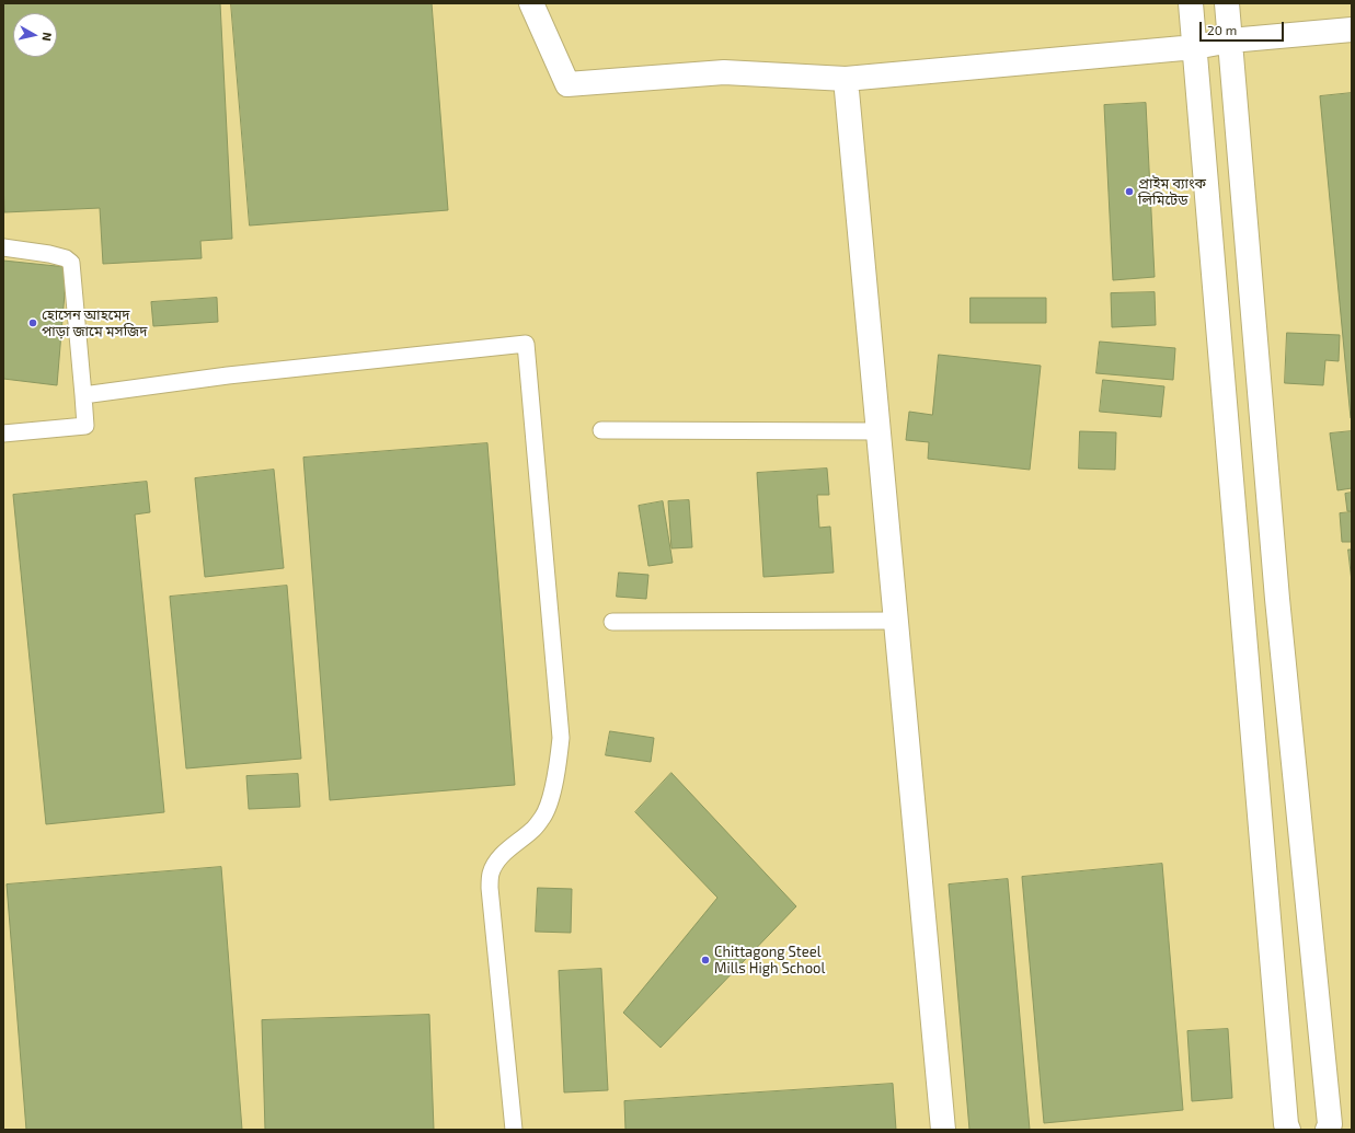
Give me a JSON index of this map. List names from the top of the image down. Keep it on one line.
{"places":["প্রাইম ব্যাংক লিমিটেড","হোসেন আহমেদ পাড়া জামে মসজিদ","Chittagong Steel Mills High School"],"scale_bar":"20 m","north":"right"}
